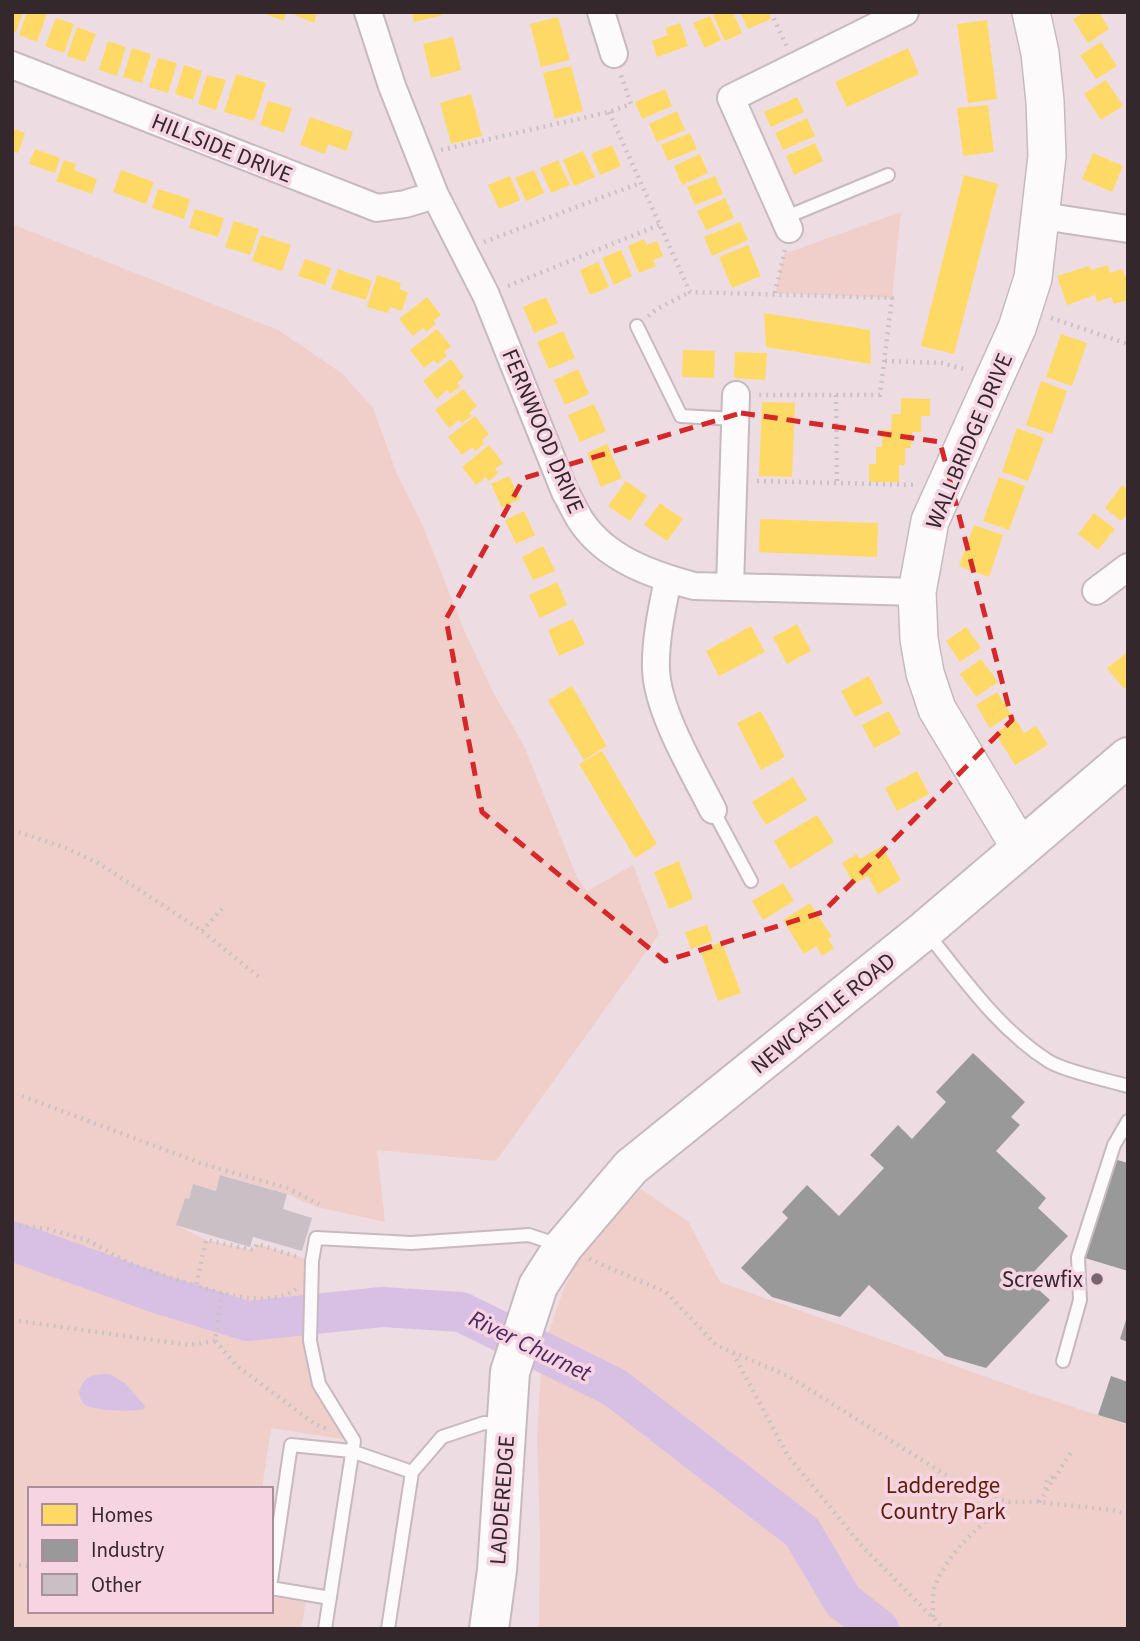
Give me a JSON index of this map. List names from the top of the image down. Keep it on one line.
{"streets":{"highway":["NEWCASTLE ROAD","LADDEREDGE"],"street":["HILLSIDE DRIVE","FERNWOOD DRIVE","WALLBRIDGE DRIVE"]},"crossings":[["HILLSIDE DRIVE","FERNWOOD DRIVE"],["FERNWOOD DRIVE","WALLBRIDGE DRIVE"],["WALLBRIDGE DRIVE","NEWCASTLE ROAD"],["NEWCASTLE ROAD","LADDEREDGE"]],"water":["River Churnet"],"parks":["Ladderedge Country Park"],"places":["Screwfix"],"legend":["Homes","Industry","Other"]}
